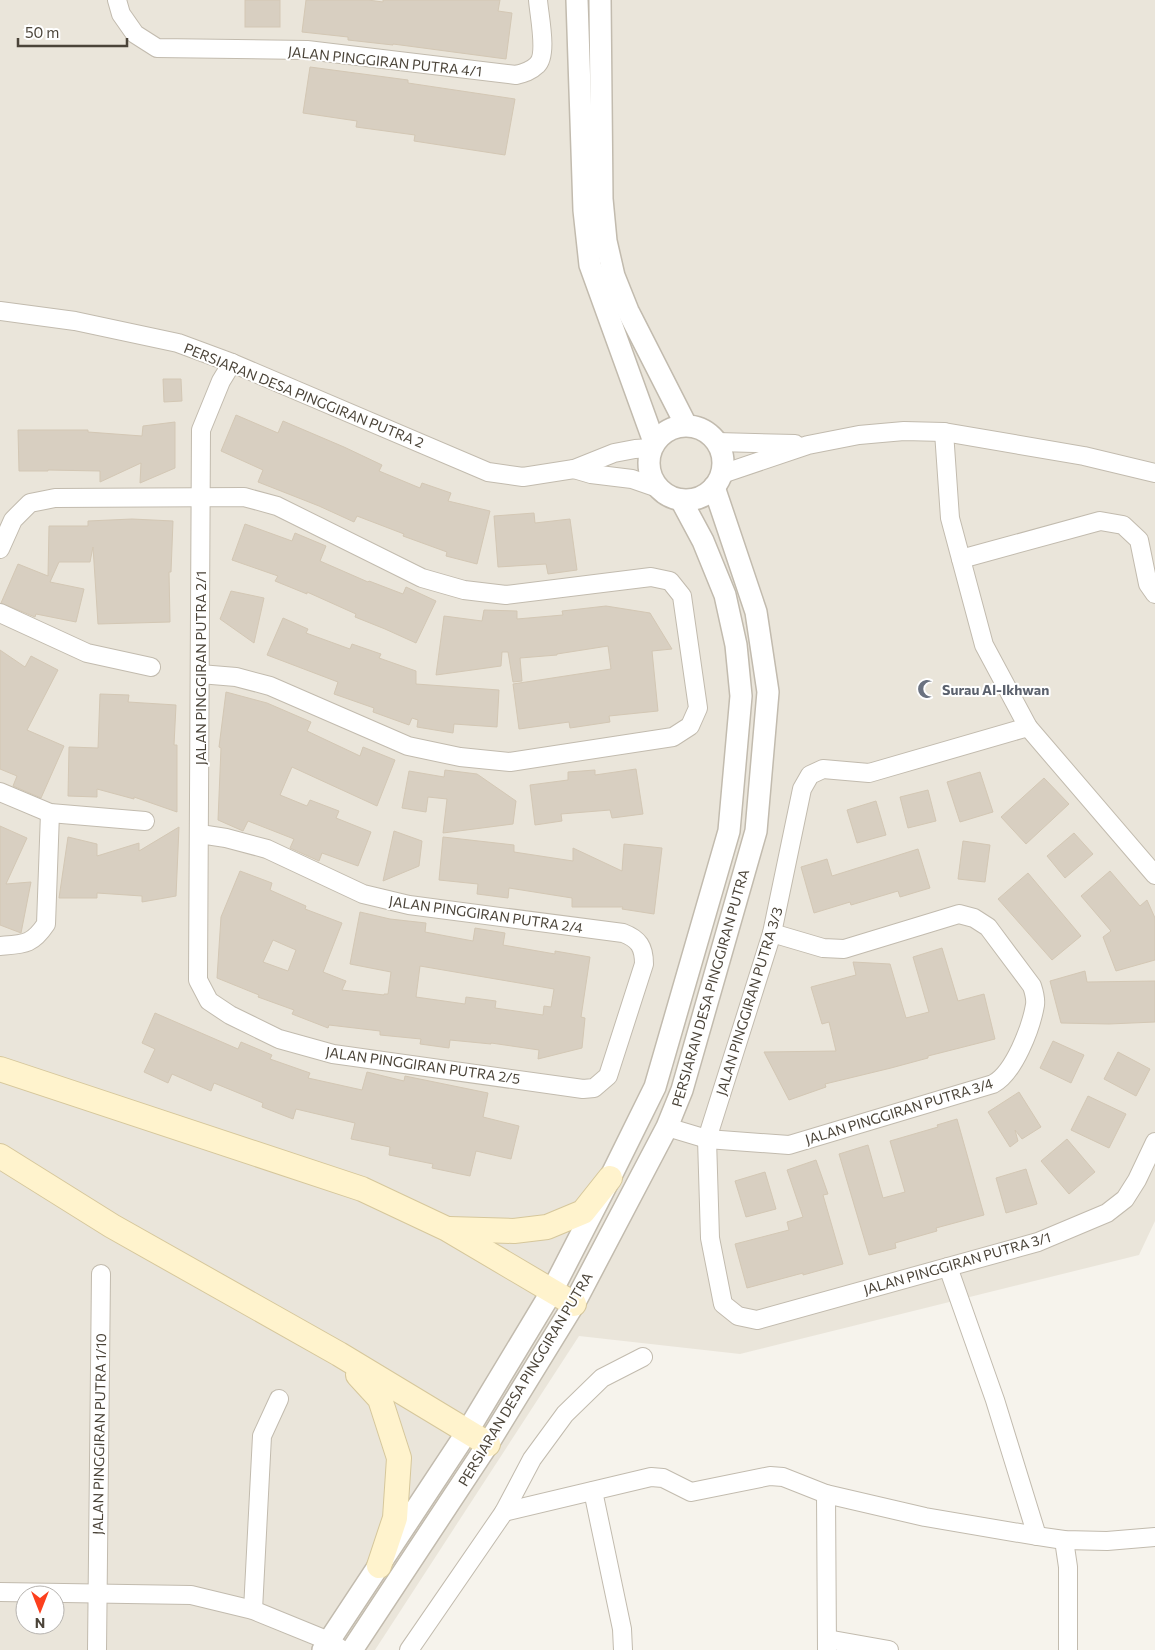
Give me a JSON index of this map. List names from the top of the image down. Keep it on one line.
{"streets":{"street":["JALAN PINGGIRAN PUTRA 4/1","PERSIARAN DESA PINGGIRAN PUTRA 2","JALAN PINGGIRAN PUTRA 2/1","JALAN PINGGIRAN PUTRA 2/4","PERSIARAN DESA PINGGIRAN PUTRA","JALAN PINGGIRAN PUTRA 3/3","JALAN PINGGIRAN PUTRA 2/5","JALAN PINGGIRAN PUTRA 3/4","JALAN PINGGIRAN PUTRA 3/1","JALAN PINGGIRAN PUTRA 1/10"]},"crossings":[["PERSIARAN DESA PINGGIRAN PUTRA 2","JALAN PINGGIRAN PUTRA 2/1"],["PERSIARAN DESA PINGGIRAN PUTRA 2","PERSIARAN DESA PINGGIRAN PUTRA"],["JALAN PINGGIRAN PUTRA 2/1","JALAN PINGGIRAN PUTRA 2/4"],["JALAN PINGGIRAN PUTRA 2/1","JALAN PINGGIRAN PUTRA 2/5"],["JALAN PINGGIRAN PUTRA 2/4","JALAN PINGGIRAN PUTRA 2/5"],["PERSIARAN DESA PINGGIRAN PUTRA","JALAN PINGGIRAN PUTRA 3/4"],["JALAN PINGGIRAN PUTRA 3/3","JALAN PINGGIRAN PUTRA 3/4"],["JALAN PINGGIRAN PUTRA 3/3","JALAN PINGGIRAN PUTRA 3/1"]],"places":{"mosque":["Surau Al-Ikhwan"]},"scale_bar":"50 m","north":"bottom"}
